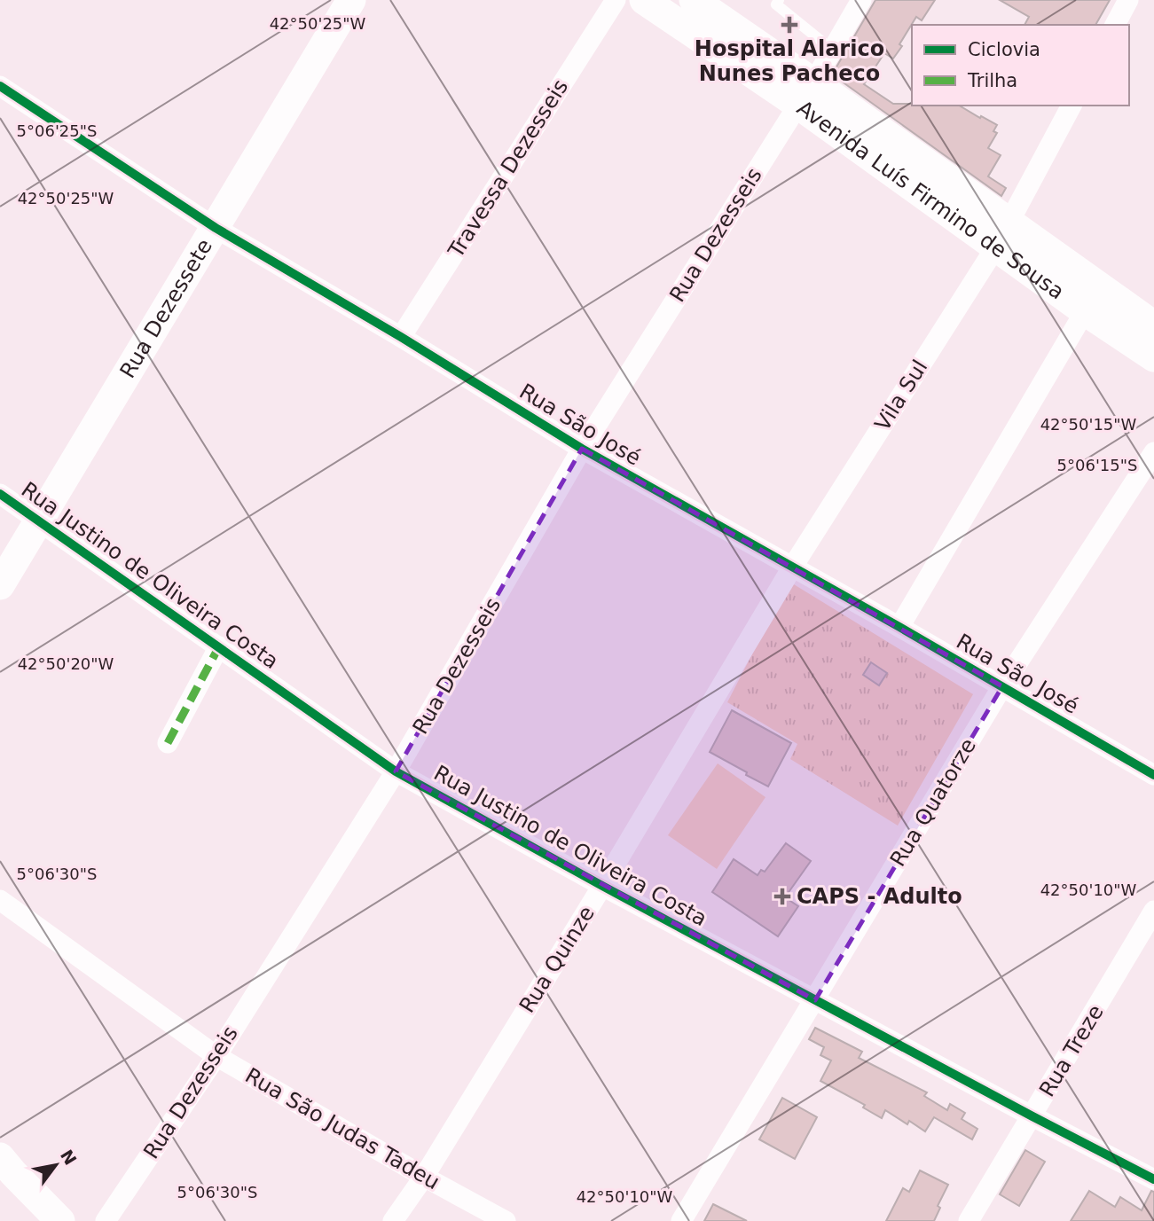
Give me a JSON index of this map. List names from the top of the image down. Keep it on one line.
{"streets":{"main road":["Avenida Luís Firmino de Sousa","Rua Dezessete"],"street":["Travessa Dezesseis","Rua Dezesseis","Vila Sul","Rua São José","Rua Justino de Oliveira Costa","Rua Quatorze","Rua Quinze","Rua Treze","Rua São Judas Tadeu"]},"crossings":[["Travessa Dezesseis","Rua São José"],["Avenida Luís Firmino de Sousa","Rua Dezesseis"],["Avenida Luís Firmino de Sousa","Vila Sul"],["Rua Dezesseis","Rua São José"],["Rua Dezesseis","Rua Justino de Oliveira Costa"],["Rua Dezesseis","Rua São Judas Tadeu"],["Rua Dezessete","Rua São José"],["Rua Dezessete","Rua Justino de Oliveira Costa"],["Vila Sul","Rua São José"],["Vila Sul","Rua Quinze"],["Rua São José","Rua Quatorze"],["Rua São José","Rua Quinze"],["Rua Justino de Oliveira Costa","Rua Quatorze"],["Rua Justino de Oliveira Costa","Rua Quinze"],["Rua Justino de Oliveira Costa","Rua Treze"],["Rua Quinze","Rua São Judas Tadeu"]],"places":{"health":["Hospital Alarico Nunes Pacheco","CAPS - Adulto"]},"legend":["Ciclovia","Trilha"],"north":"top right","coordinates":["42°50'25\"W","5°06'25\"S","42°50'15\"W","5°06'15\"S","42°50'20\"W","5°06'30\"S","42°50'10\"W"]}
